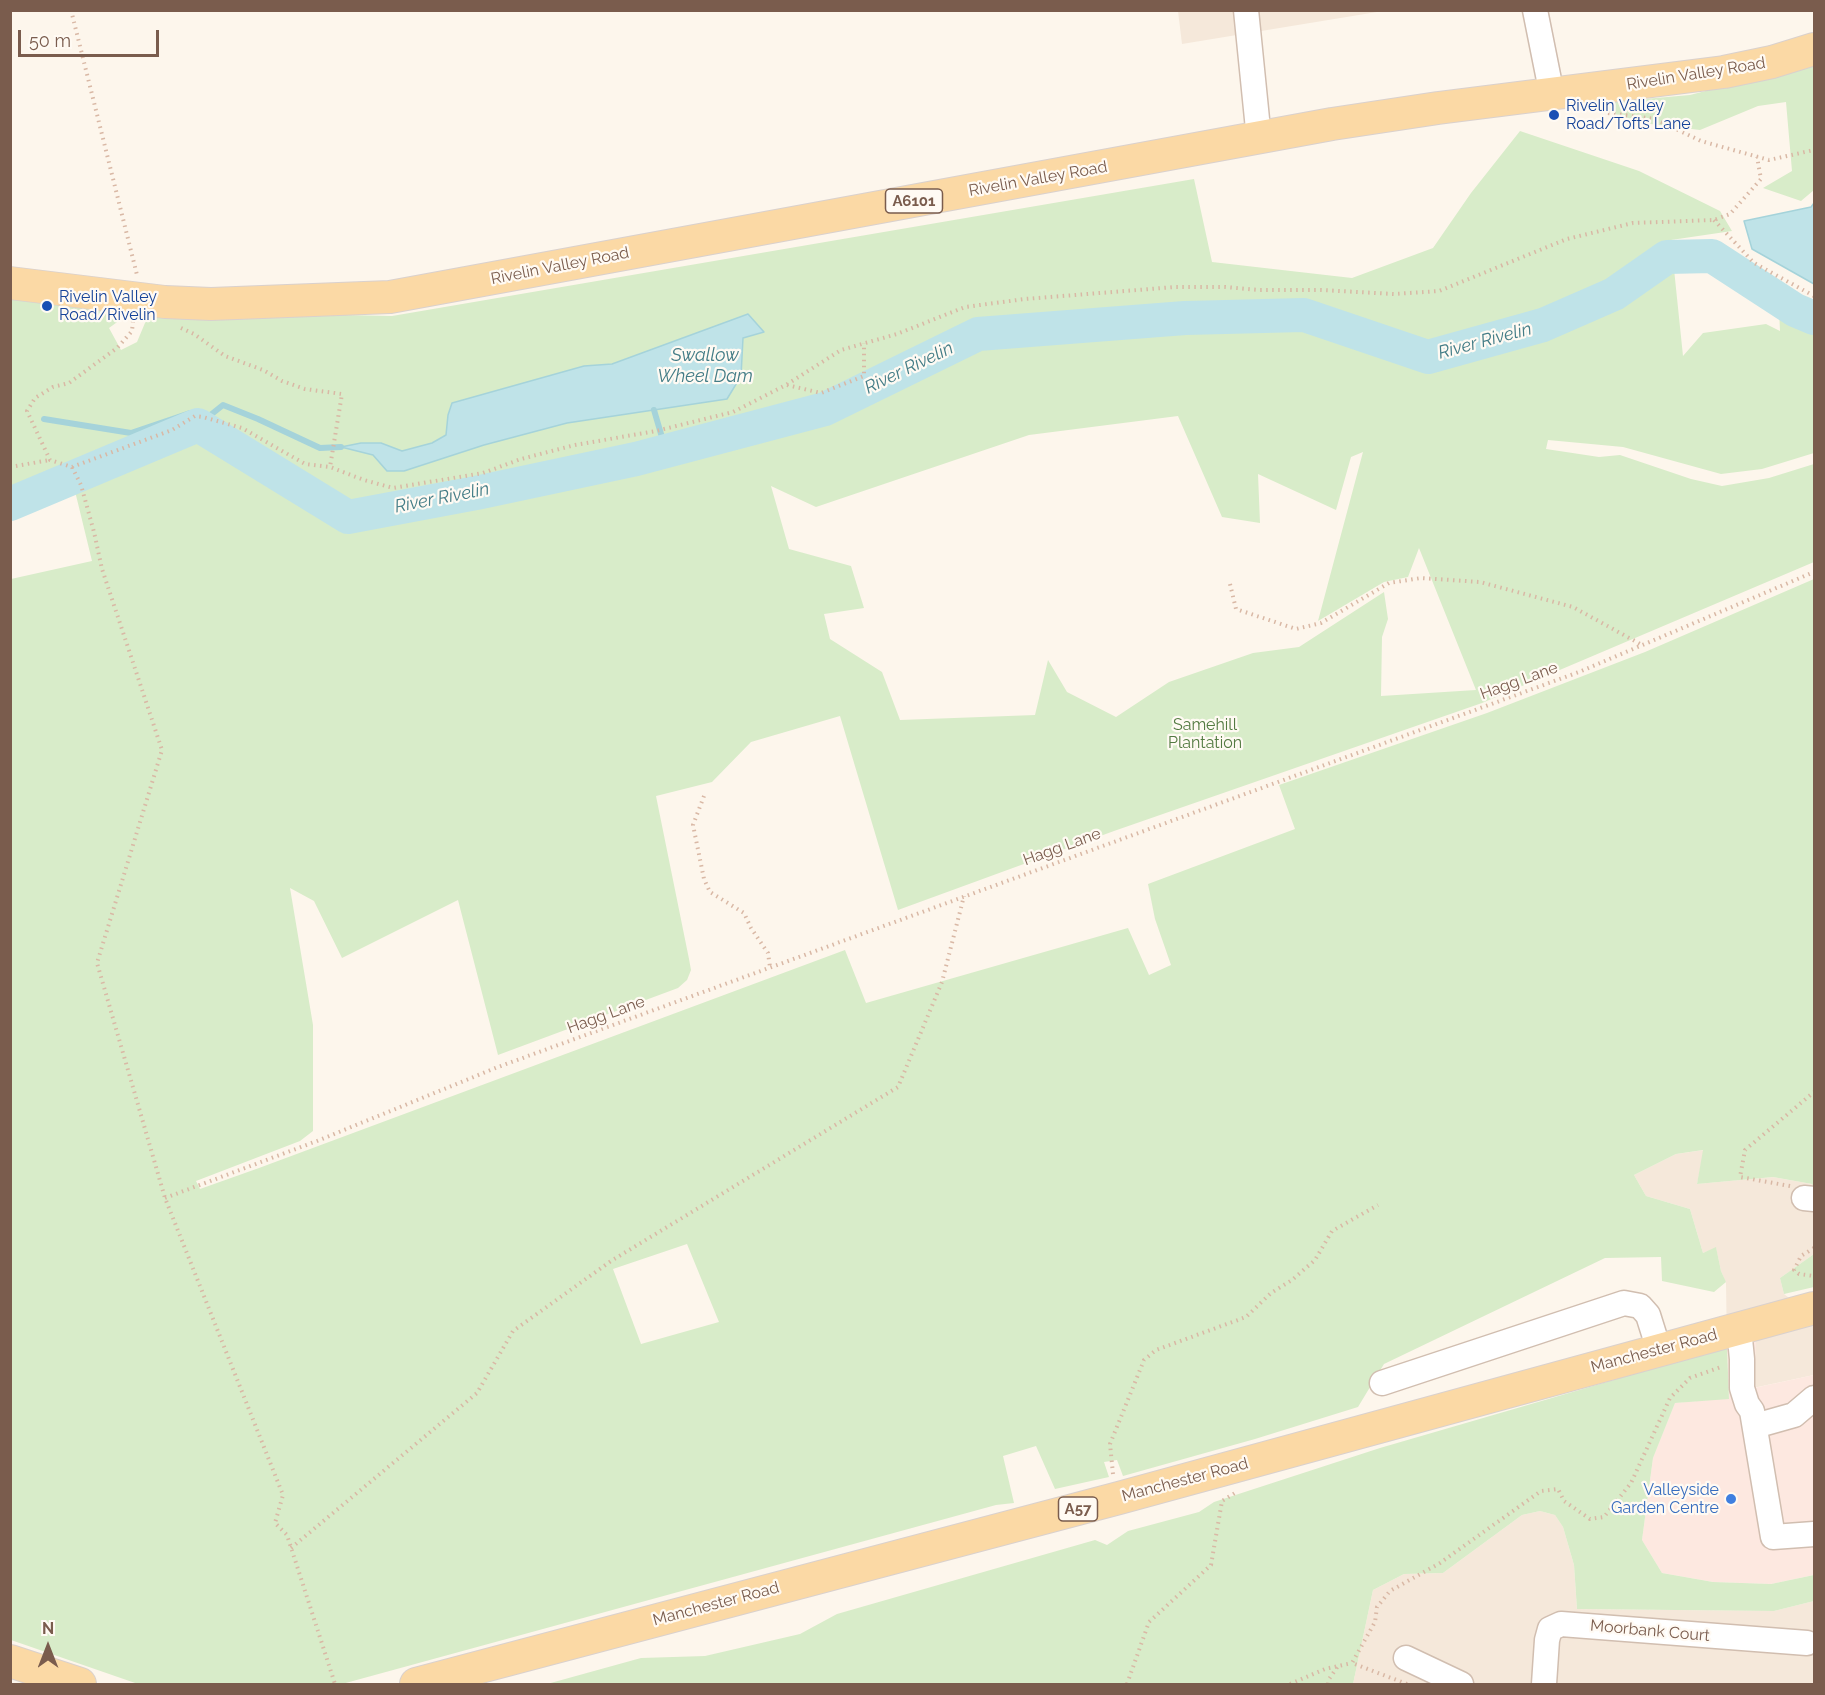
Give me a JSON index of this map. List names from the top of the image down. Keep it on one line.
{"streets":{"main road":["Rivelin Valley Road","A6101","Manchester Road","A57"],"street":["Moorbank Court"],"path":["Hagg Lane"]},"water":["River Rivelin","Swallow Wheel Dam"],"parks":["Samehill Plantation"],"places":["Rivelin Valley Road/Tofts Lane","Rivelin Valley Road/Rivelin","Valleyside Garden Centre"],"scale_bar":"50 m","north":"top"}
